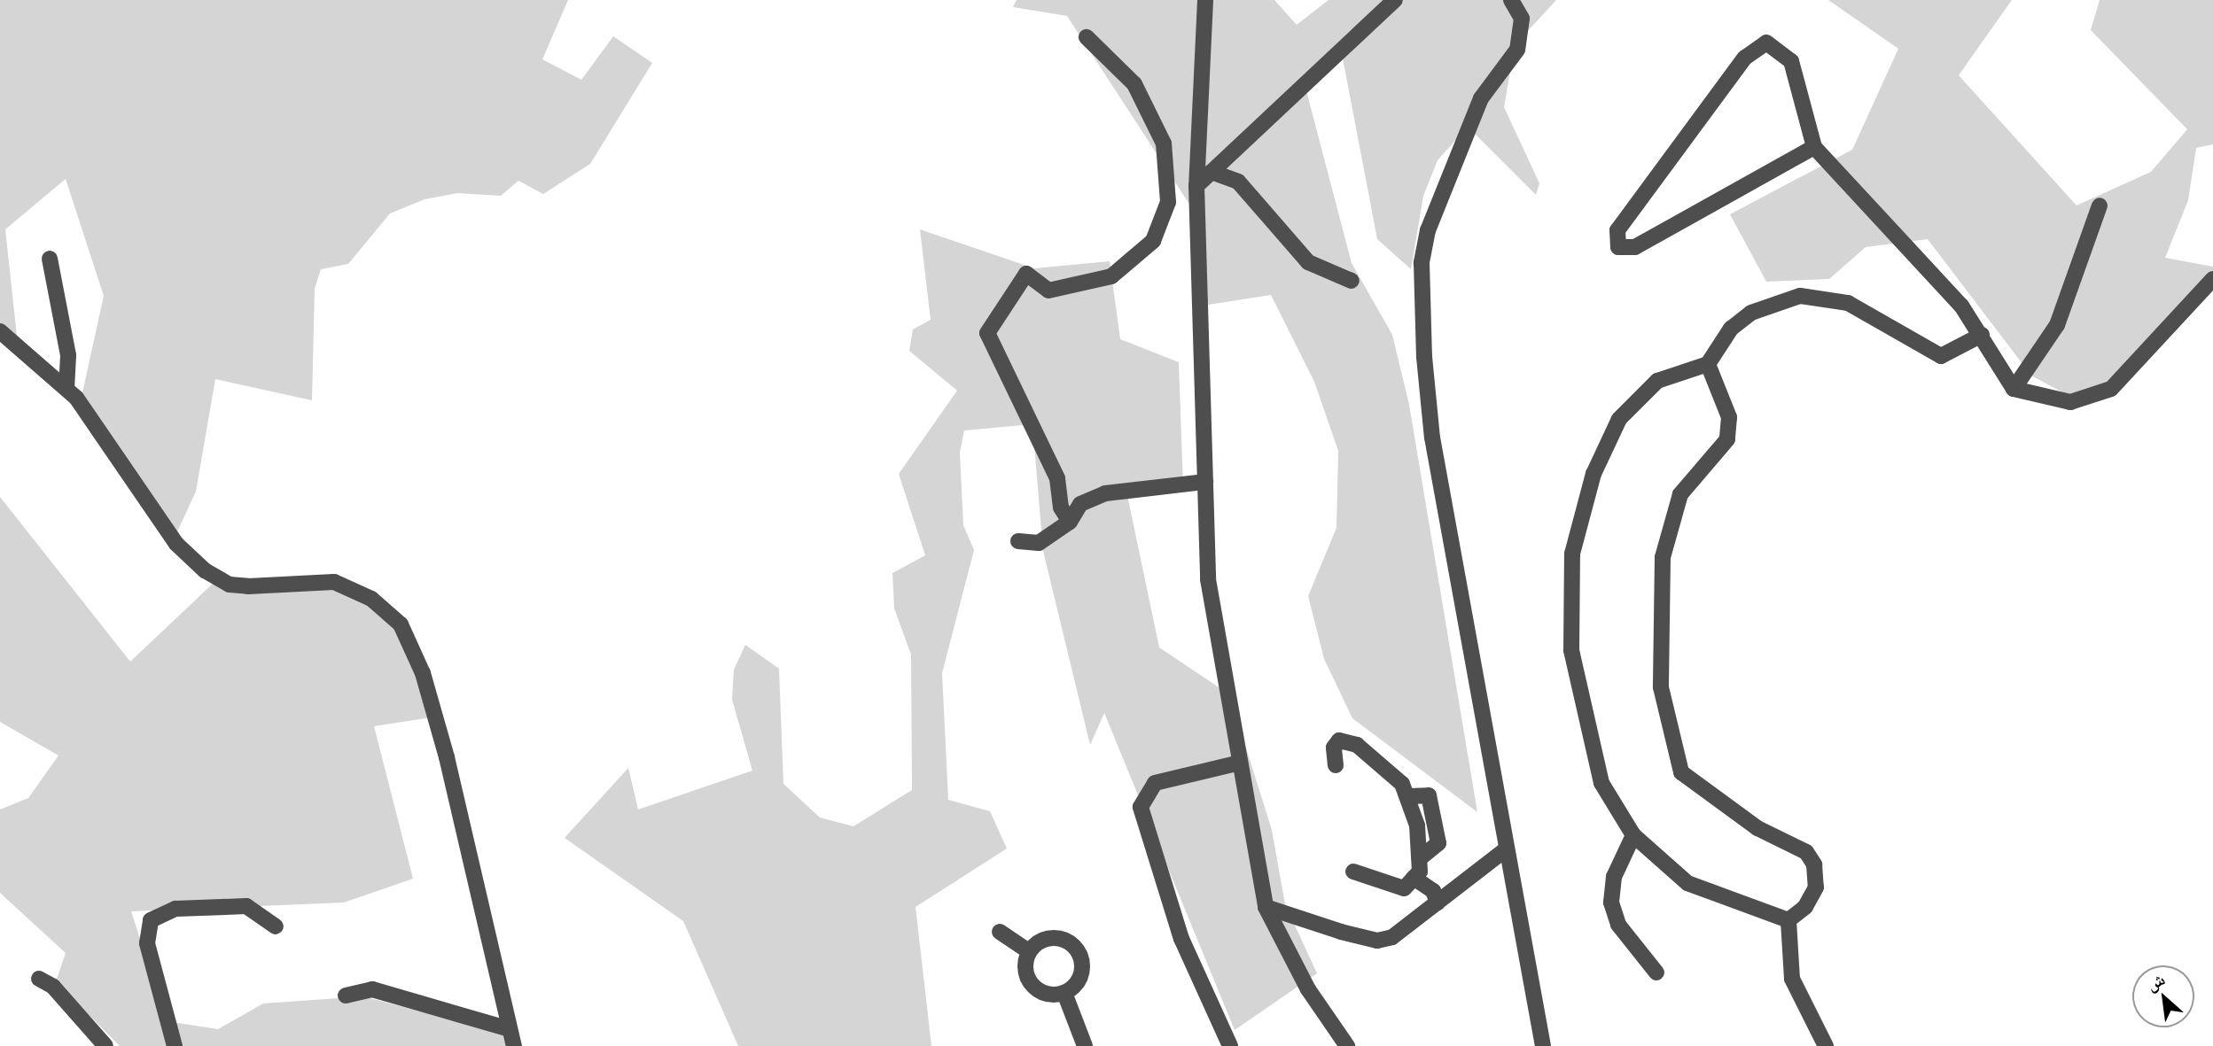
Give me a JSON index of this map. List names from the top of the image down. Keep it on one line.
{"north":"top left"}
